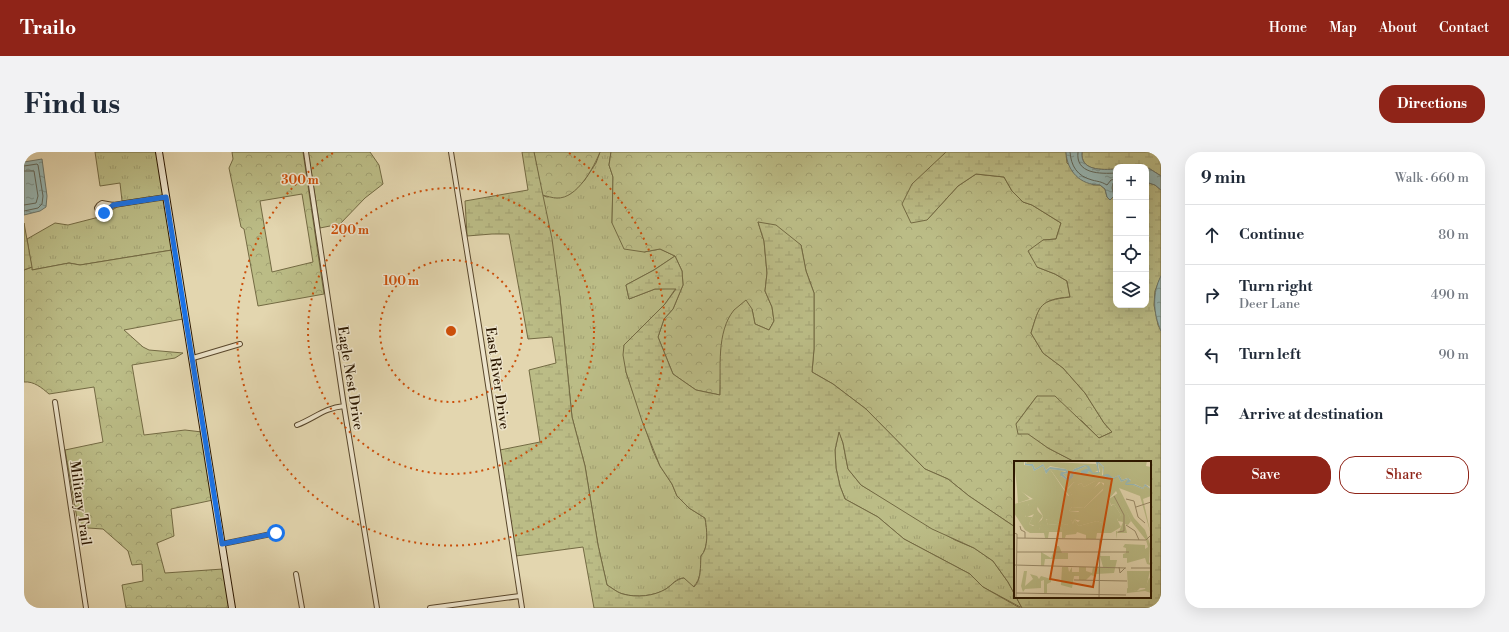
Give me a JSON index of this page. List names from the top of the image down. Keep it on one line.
{"streets":{"street":["Eagle Nest Drive","East River Drive","Military Trail"]},"page":{"header":"Trailo","nav":["Home","Map","About","Contact"],"buttons":["Directions",["Save","Share"]],"title":"Find us","heading":["9 min","Walk · 660 m"],"map_buttons":["+","−"],"list":[["Continue","80 m"],["Turn right","Deer Lane","490 m"],["Turn left","90 m"],"Arrive at destination"]},"rings":["300 m","200 m","100 m"]}
